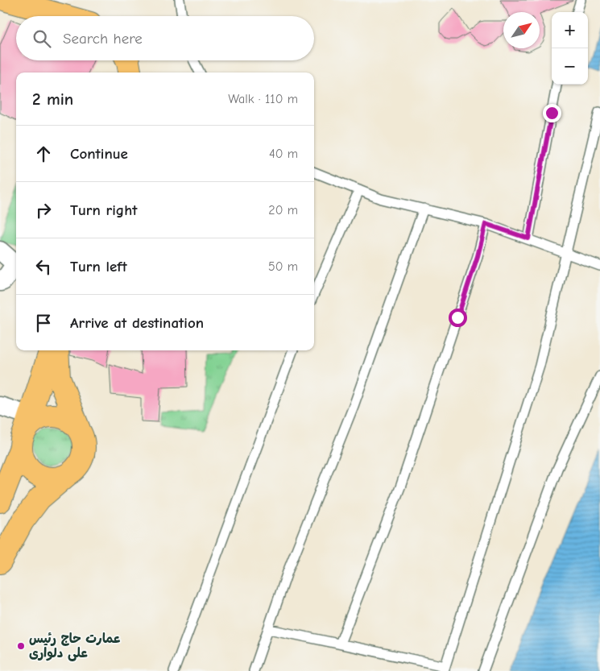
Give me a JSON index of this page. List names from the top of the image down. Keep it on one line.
{"places":["عمارت حاج رئیس علی دلواری"],"north":"top right","page":{"map_buttons":["+","−"],"search":"Search here","heading":["2 min","Walk · 110 m"],"list":[["Continue","40 m"],["Turn right","20 m"],["Turn left","50 m"],"Arrive at destination"]}}
